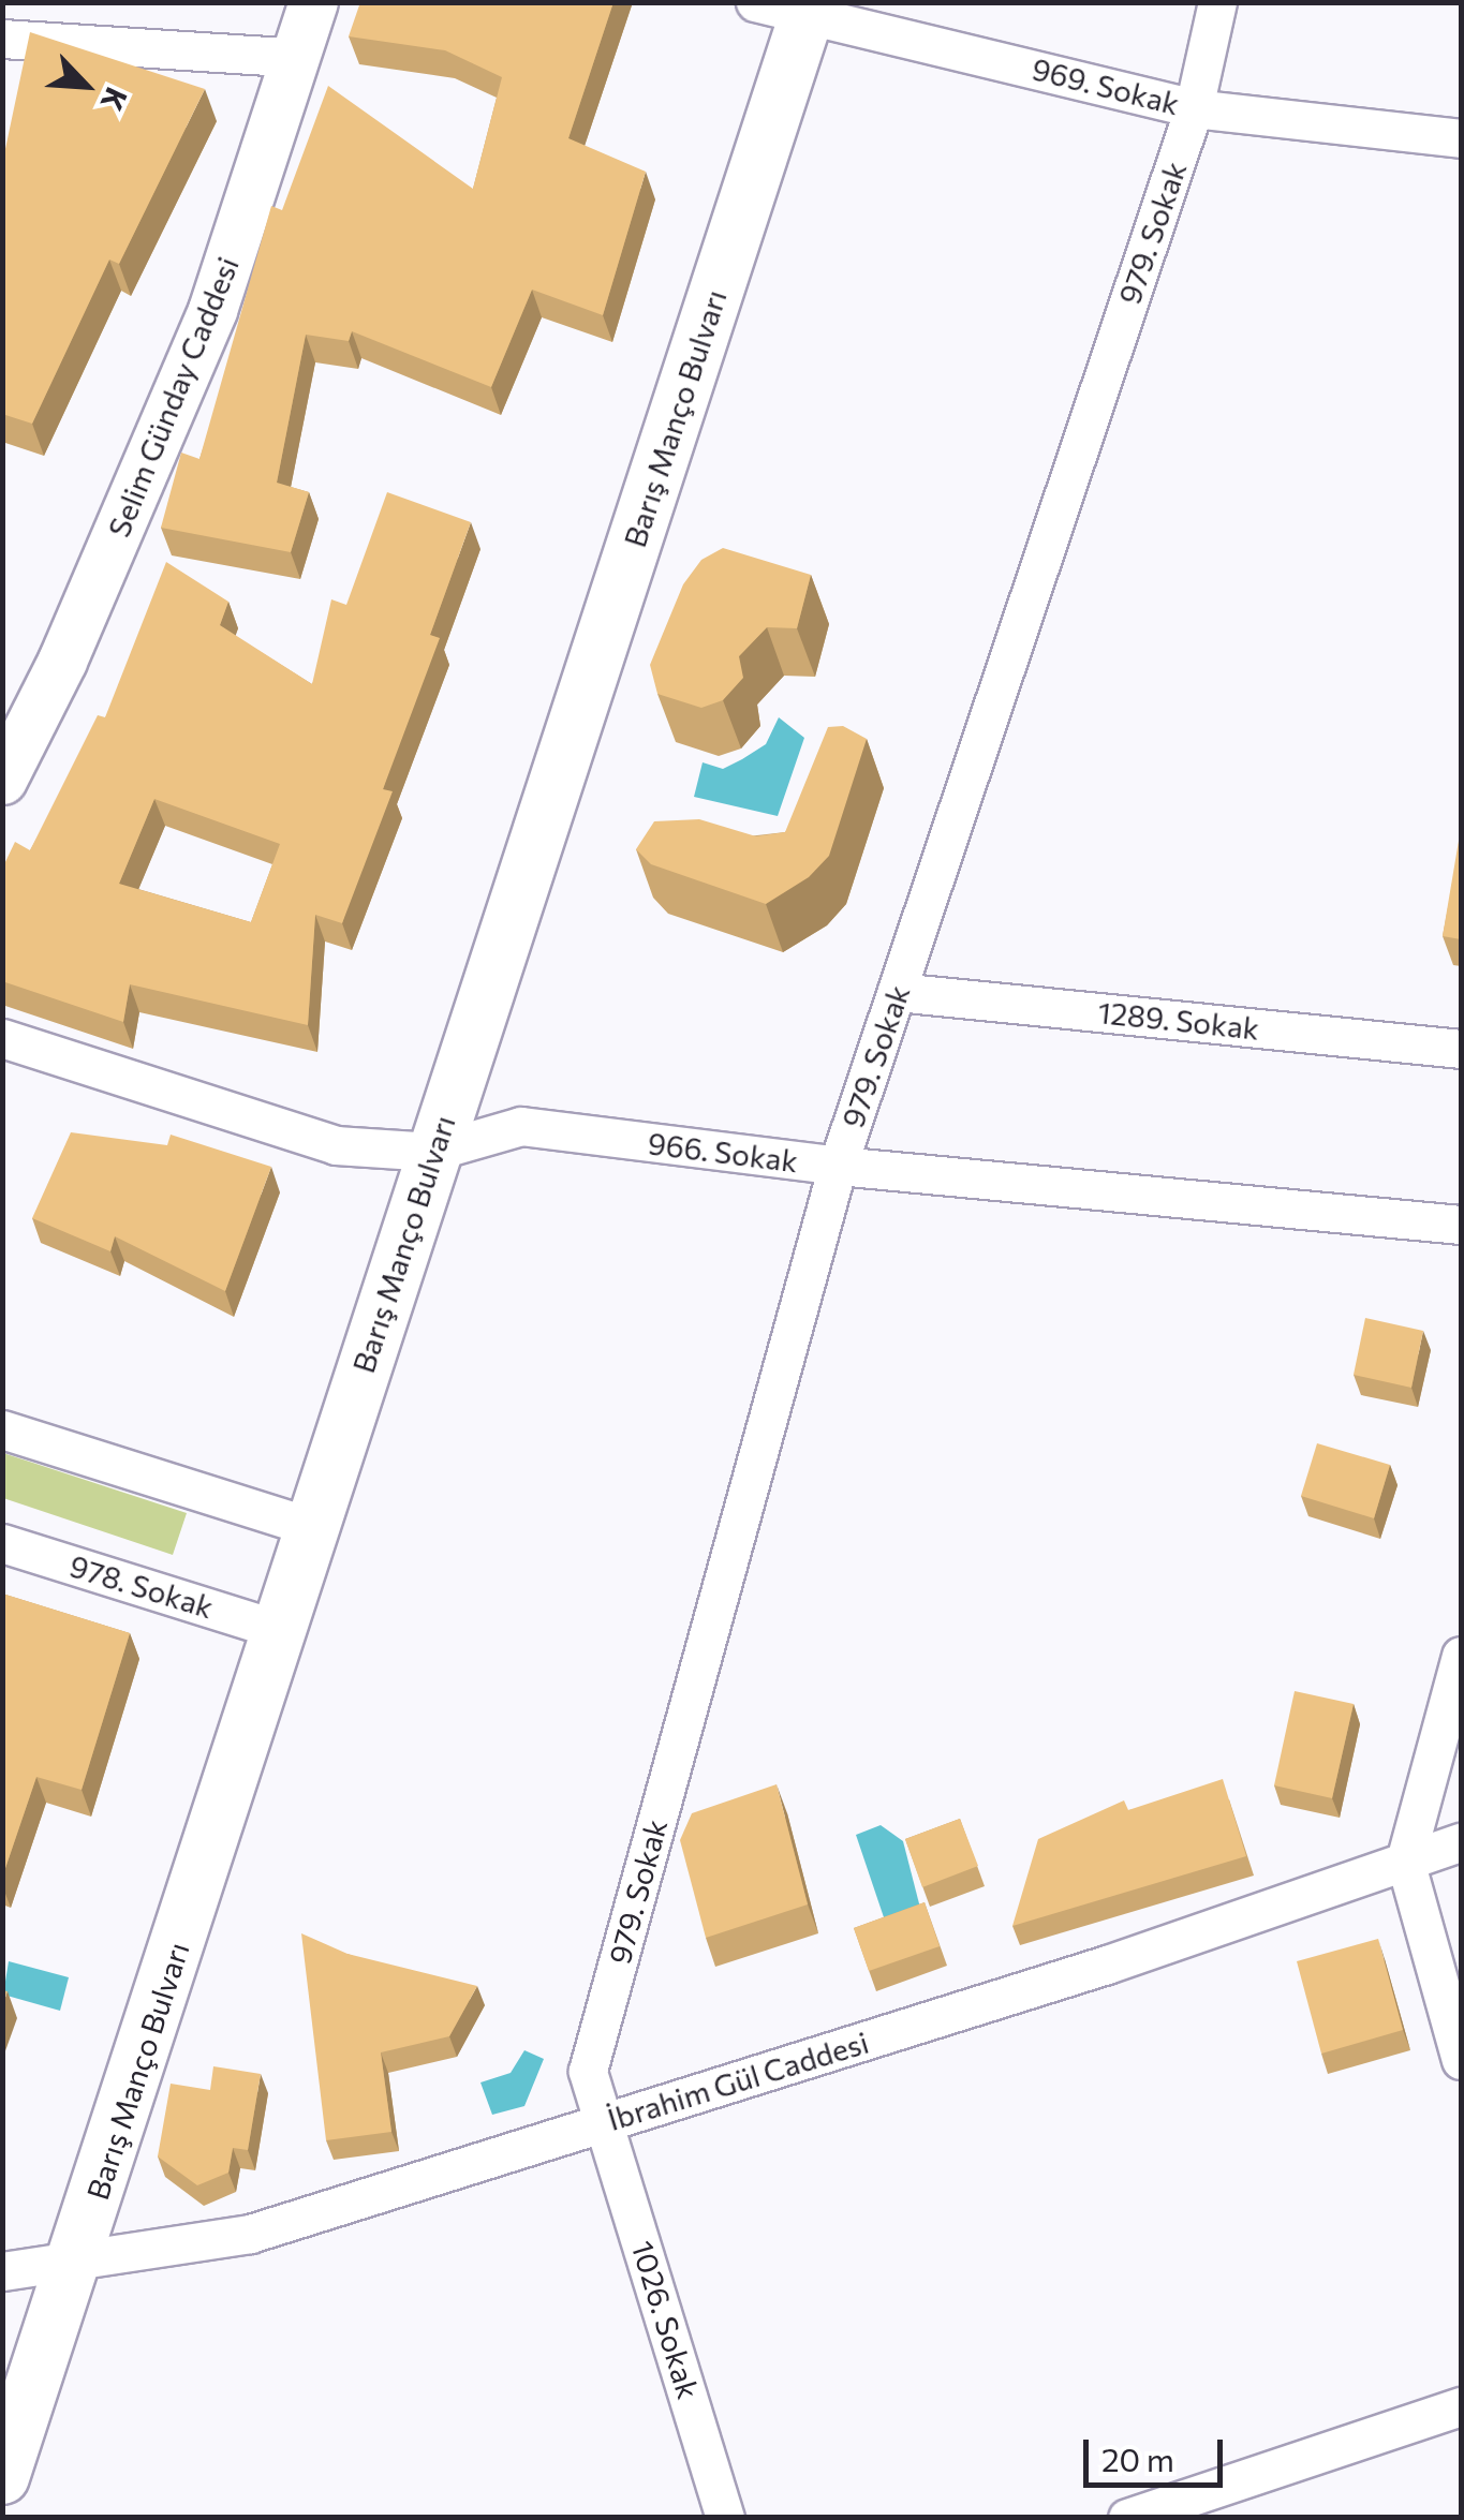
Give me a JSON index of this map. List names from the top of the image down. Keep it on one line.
{"streets":{"main road":["Barış Manço Bulvarı"],"street":["969. Sokak","979. Sokak","Selim Günday Caddesi","1289. Sokak","966. Sokak","978. Sokak","İbrahim Gül Caddesi","1026. Sokak"]},"crossings":[["969. Sokak","979. Sokak"],["969. Sokak","Barış Manço Bulvarı"],["979. Sokak","1289. Sokak"],["979. Sokak","966. Sokak"],["979. Sokak","İbrahim Gül Caddesi"],["979. Sokak","1026. Sokak"],["Barış Manço Bulvarı","966. Sokak"],["Barış Manço Bulvarı","978. Sokak"],["Barış Manço Bulvarı","İbrahim Gül Caddesi"],["İbrahim Gül Caddesi","1026. Sokak"]],"scale_bar":"20 m","north":"bottom right"}
